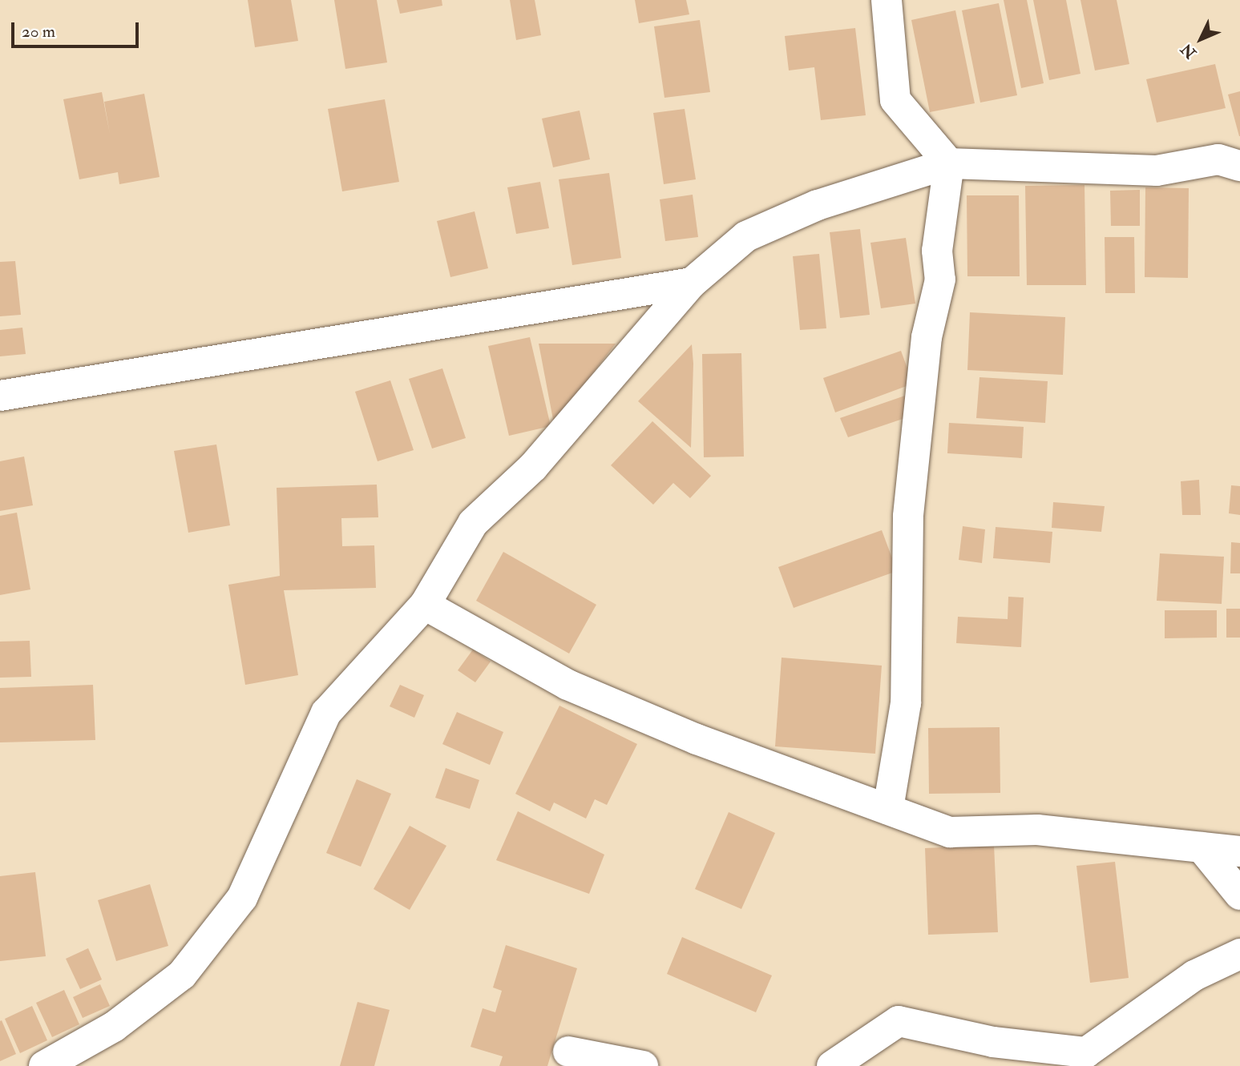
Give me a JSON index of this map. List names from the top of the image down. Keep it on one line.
{"scale_bar":"20 m","north":"bottom left"}
